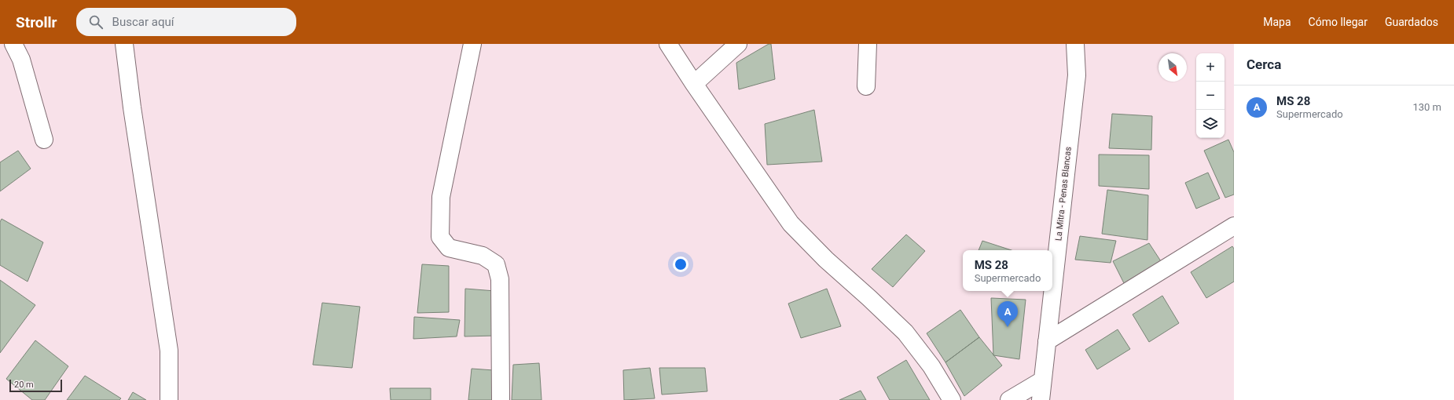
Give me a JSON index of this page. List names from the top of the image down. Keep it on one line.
{"streets":{"street":["La Mitra - Penas Blancas"]},"scale_bar":"20 m","north":"bottom right","page":{"header":"Strollr","search":"Buscar aquí","nav":["Mapa","Cómo llegar","Guardados"],"heading":"Cerca","map_buttons":["+","−"],"list":[{"mark":"A","name":"MS 28","note":"Supermercado","value":"130 m"}],"popup":["MS 28","Supermercado"],"pins":"A","scale":"20 m"}}
